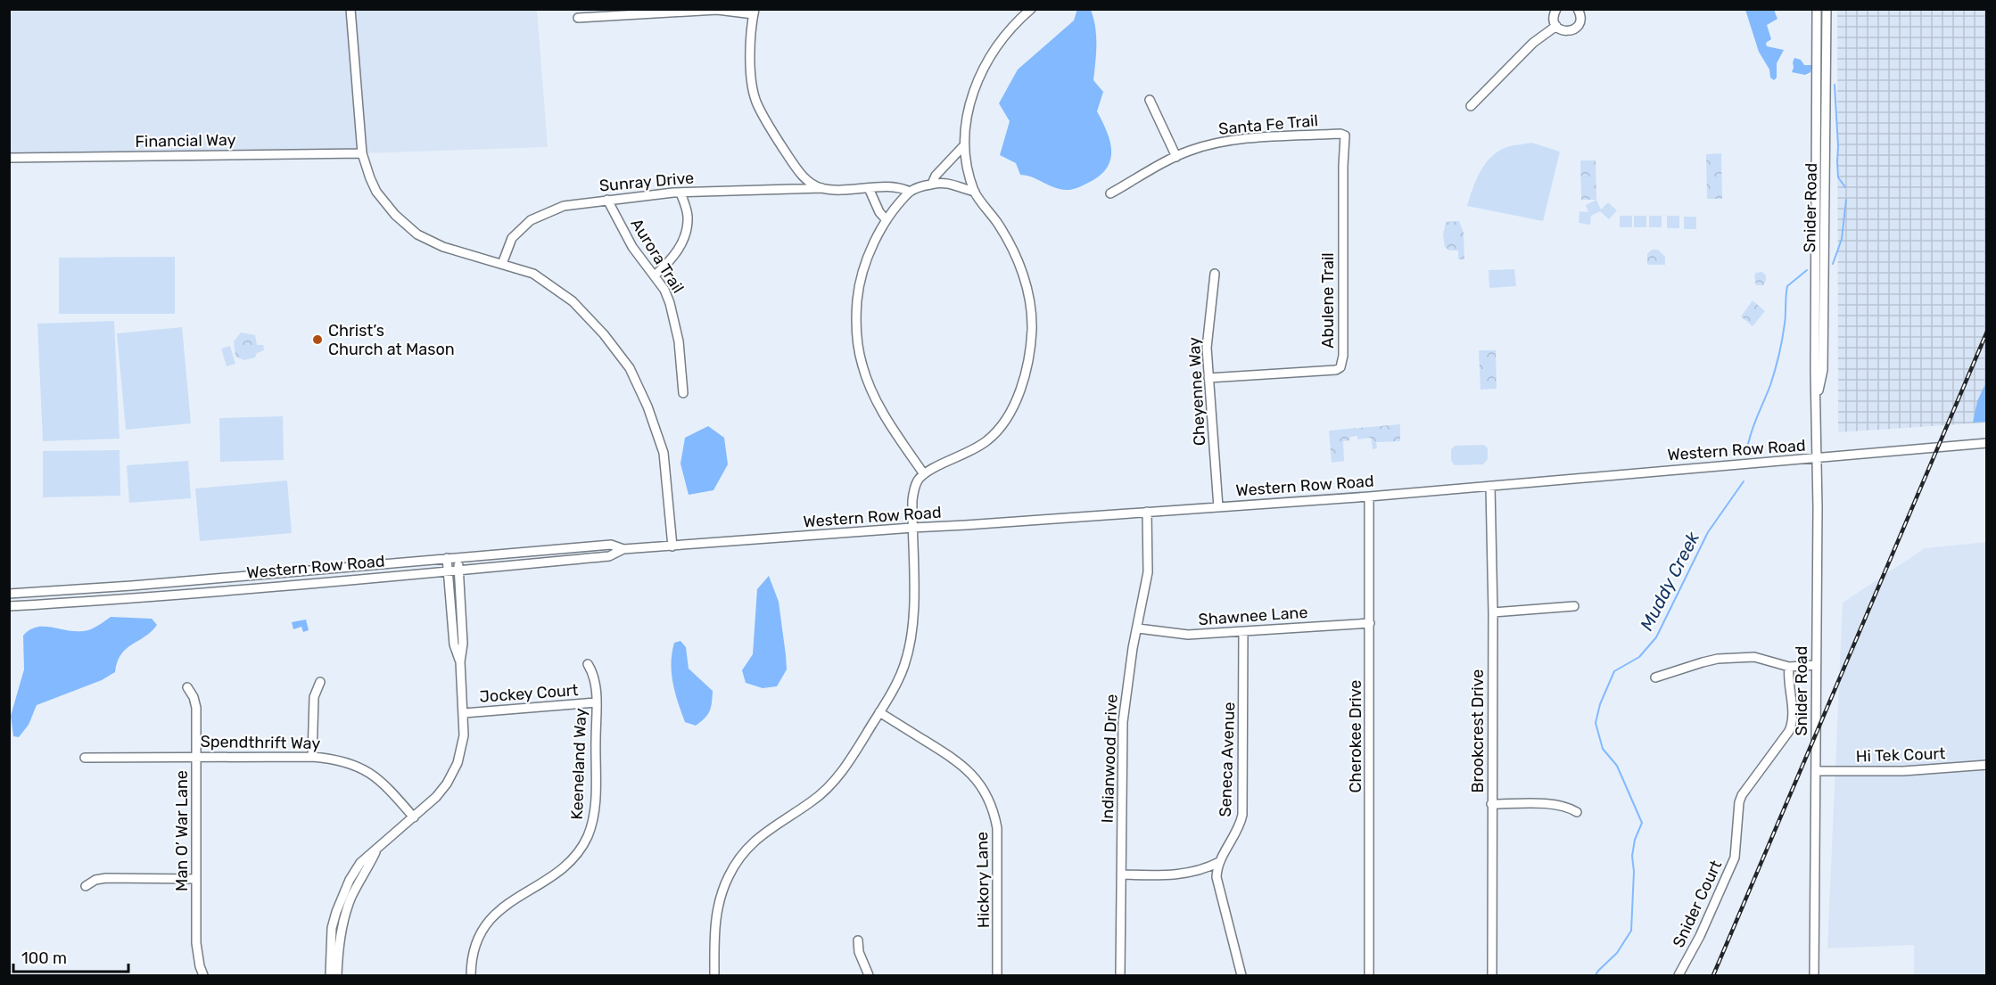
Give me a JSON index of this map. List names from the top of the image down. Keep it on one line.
{"streets":{"street":["Santa Fe Trail","Financial Way","Sunray Drive","Snider Road","Aurora Trail","Abulene Trail","Cheyenne Way","Western Row Road","Shawnee Lane","Jockey Court","Brookcrest Drive","Cherokee Drive","Spendthrift Way","Hi Tek Court","Indianwood Drive","Seneca Avenue","Keeneland Way","Man O’ War Lane","Hickory Lane","Snider Court"]},"crossings":[["Santa Fe Trail","Abulene Trail"],["Sunray Drive","Aurora Trail"],["Snider Road","Western Row Road"],["Snider Road","Hi Tek Court"],["Abulene Trail","Cheyenne Way"],["Cheyenne Way","Western Row Road"],["Western Row Road","Brookcrest Drive"],["Western Row Road","Cherokee Drive"],["Western Row Road","Indianwood Drive"],["Shawnee Lane","Cherokee Drive"],["Shawnee Lane","Indianwood Drive"],["Shawnee Lane","Seneca Avenue"],["Jockey Court","Keeneland Way"],["Spendthrift Way","Man O’ War Lane"]],"water":["Muddy Creek"],"places":["Christ’s Church at Mason"],"scale_bar":"100 m"}
